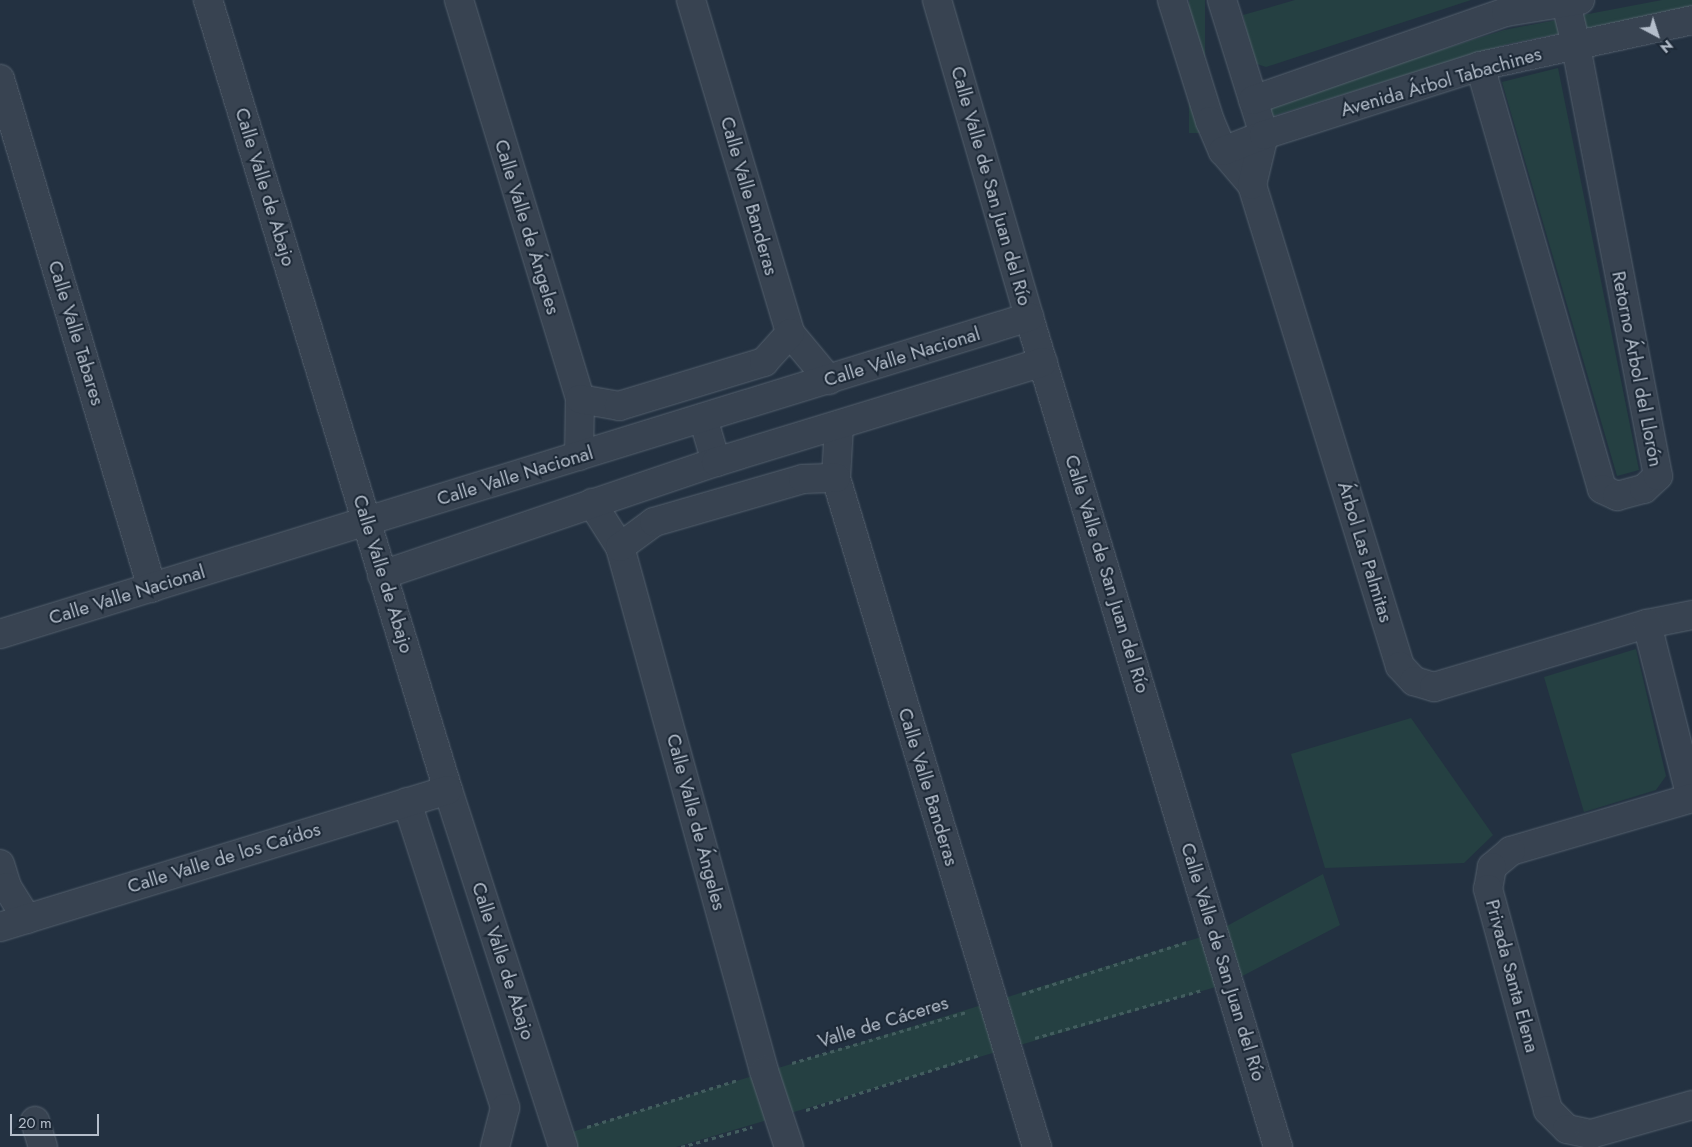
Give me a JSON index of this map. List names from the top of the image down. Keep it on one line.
{"streets":{"street":["Avenida Árbol Tabachines","Calle Valle de San Juan del Río","Calle Valle de Abajo","Calle Valle Banderas","Calle Valle de Ángeles","Calle Valle Tabares","Calle Valle Nacional","Retorno Árbol del Llorón","Árbol Las Palmitas","Calle Valle de los Caídos","Privada Santa Elena"],"path":["Valle de Cáceres"]},"crossings":[["Avenida Árbol Tabachines","Retorno Árbol del Llorón"],["Avenida Árbol Tabachines","Árbol Las Palmitas"],["Calle Valle de San Juan del Río","Calle Valle Nacional"],["Calle Valle de San Juan del Río","Valle de Cáceres"],["Calle Valle de Abajo","Calle Valle Nacional"],["Calle Valle de Abajo","Calle Valle de los Caídos"],["Calle Valle de Abajo","Valle de Cáceres"],["Calle Valle Banderas","Calle Valle Nacional"],["Calle Valle Banderas","Valle de Cáceres"],["Calle Valle de Ángeles","Calle Valle Nacional"],["Calle Valle de Ángeles","Valle de Cáceres"],["Calle Valle Tabares","Calle Valle Nacional"]],"scale_bar":"20 m","north":"bottom right"}
